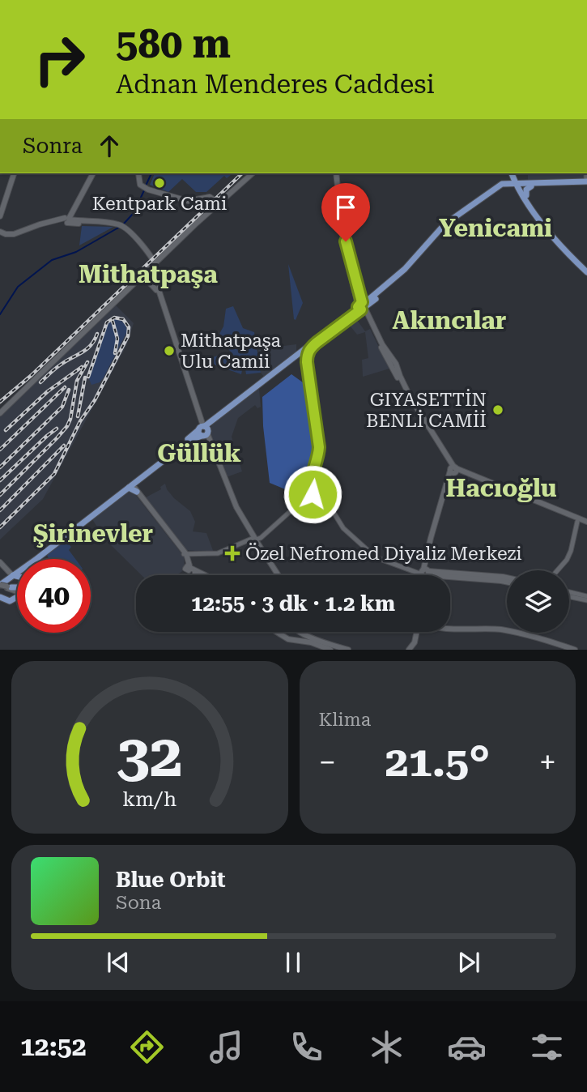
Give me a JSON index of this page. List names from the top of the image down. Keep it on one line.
{"districts":["Yenicami","Mithatpaşa","Akıncılar","Güllük","Hacıoğlu","Şirinevler"],"places":{"other":["Kentpark Cami","Mithatpaşa Ulu Camii","GIYASETTİN BENLİ CAMİİ"],"health":["Özel Nefromed Diyaliz Merkezi"]},"page":{"turn":["580 m","Adnan Menderes Caddesi"],"then":"Sonra","limit":"40","trip":"12:55 · 3 dk · 1.2 km","tile":"Klima","heat":["−","21.5°","+"],"song":["Blue Orbit","Sona"],"tabs":"12:52","gauge":["32","km/h"]}}
